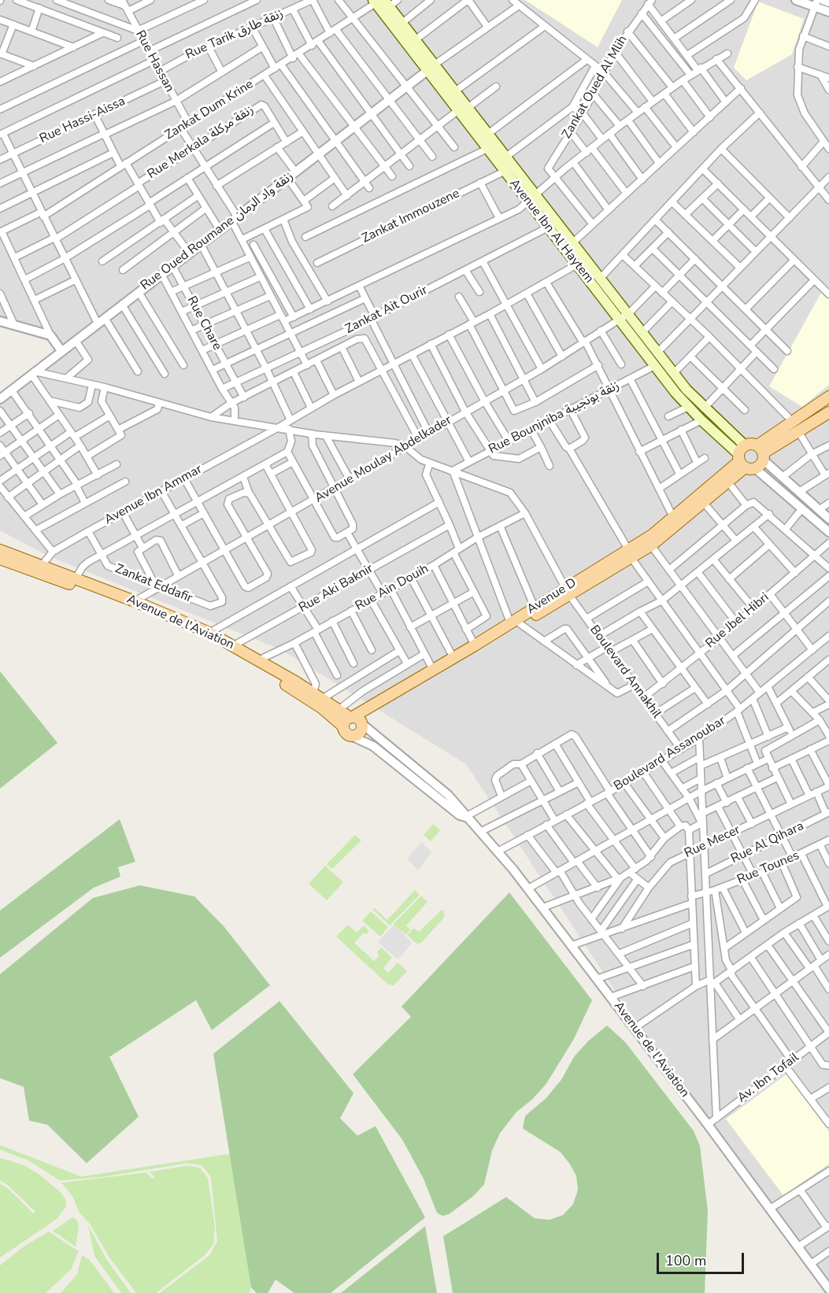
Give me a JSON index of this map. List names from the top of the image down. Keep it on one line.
{"streets":{"main road":["Avenue Ibn Al Haytem","Avenue D","Avenue de l'Aviation"],"street":["Rue Tarik زنقة طارق","Rue Hassan","Zankat Oued Al Mlih","Zankat Dum Krine","Rue Hassi-Aissa","Rue Merkala زنقة مركلة","Zankat Immouzene","Rue Oued Roumane زنقة واد الرمان","Zankat Ait Ourir","Rue Chare","Rue Bounjniba زنقة بونجيبة","Avenue Moulay Abdelkader","Avenue Ibn Ammar","Zankat Eddafir","Rue Ain Douih","Rue Aki Baknir","Rue Jbel Hibri","Boulevard Annakhil","Boulevard Assanoubar","Rue Mecer","Rue Al Qihara","Rue Tounes","Av. Ibn Tofail"]},"crossings":[["Rue Tarik زنقة طارق","Rue Hassan"],["Rue Hassan","Zankat Dum Krine"],["Rue Hassan","Rue Hassi-Aissa"],["Zankat Dum Krine","Avenue Ibn Al Haytem"],["Zankat Immouzene","Avenue Ibn Al Haytem"],["Rue Oued Roumane زنقة واد الرمان","Avenue Ibn Al Haytem"],["Rue Oued Roumane زنقة واد الرمان","Rue Chare"],["Avenue Ibn Al Haytem","Zankat Ait Ourir"],["Avenue Ibn Al Haytem","Rue Bounjniba زنقة بونجيبة"],["Avenue Ibn Al Haytem","Avenue Moulay Abdelkader"],["Avenue Ibn Al Haytem","Avenue Ibn Ammar"],["Avenue Ibn Al Haytem","Avenue D"],["Zankat Ait Ourir","Rue Chare"],["Rue Bounjniba زنقة بونجيبة","Boulevard Annakhil"],["Avenue Moulay Abdelkader","Zankat Eddafir"],["Avenue Moulay Abdelkader","Avenue de l'Aviation"],["Avenue Moulay Abdelkader","Boulevard Annakhil"],["Avenue Ibn Ammar","Zankat Eddafir"],["Avenue Ibn Ammar","Avenue de l'Aviation"],["Rue Ain Douih","Avenue de l'Aviation"],["Rue Ain Douih","Boulevard Annakhil"],["Rue Aki Baknir","Avenue de l'Aviation"],["Avenue D","Avenue de l'Aviation"],["Avenue D","Boulevard Annakhil"],["Rue Jbel Hibri","Boulevard Annakhil"],["Avenue de l'Aviation","Boulevard Assanoubar"],["Avenue de l'Aviation","Rue Tounes"],["Avenue de l'Aviation","Av. Ibn Tofail"],["Boulevard Annakhil","Boulevard Assanoubar"],["Rue Mecer","Rue Tounes"]],"scale_bar":"100 m"}
